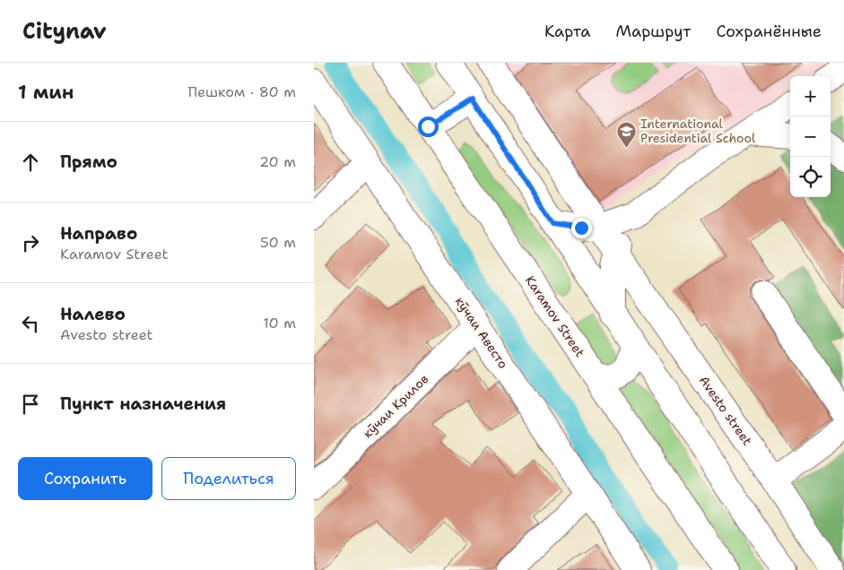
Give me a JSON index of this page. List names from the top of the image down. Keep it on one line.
{"streets":{"street":["Karamov Street","кӯчаи Авесто","кӯчаи Крилов","Avesto street"]},"crossings":[["кӯчаи Авесто","кӯчаи Крилов"]],"places":{"school or university":["International Presidential School"]},"page":{"header":"Citynav","nav":["Карта","Маршрут","Сохранённые"],"heading":["1 мин","Пешком · 80 m"],"map_buttons":["+","−"],"list":[["Прямо","20 m"],["Направо","Karamov Street","50 m"],["Налево","Avesto street","10 m"],"Пункт назначения"],"buttons":["Сохранить","Поделиться"]}}
